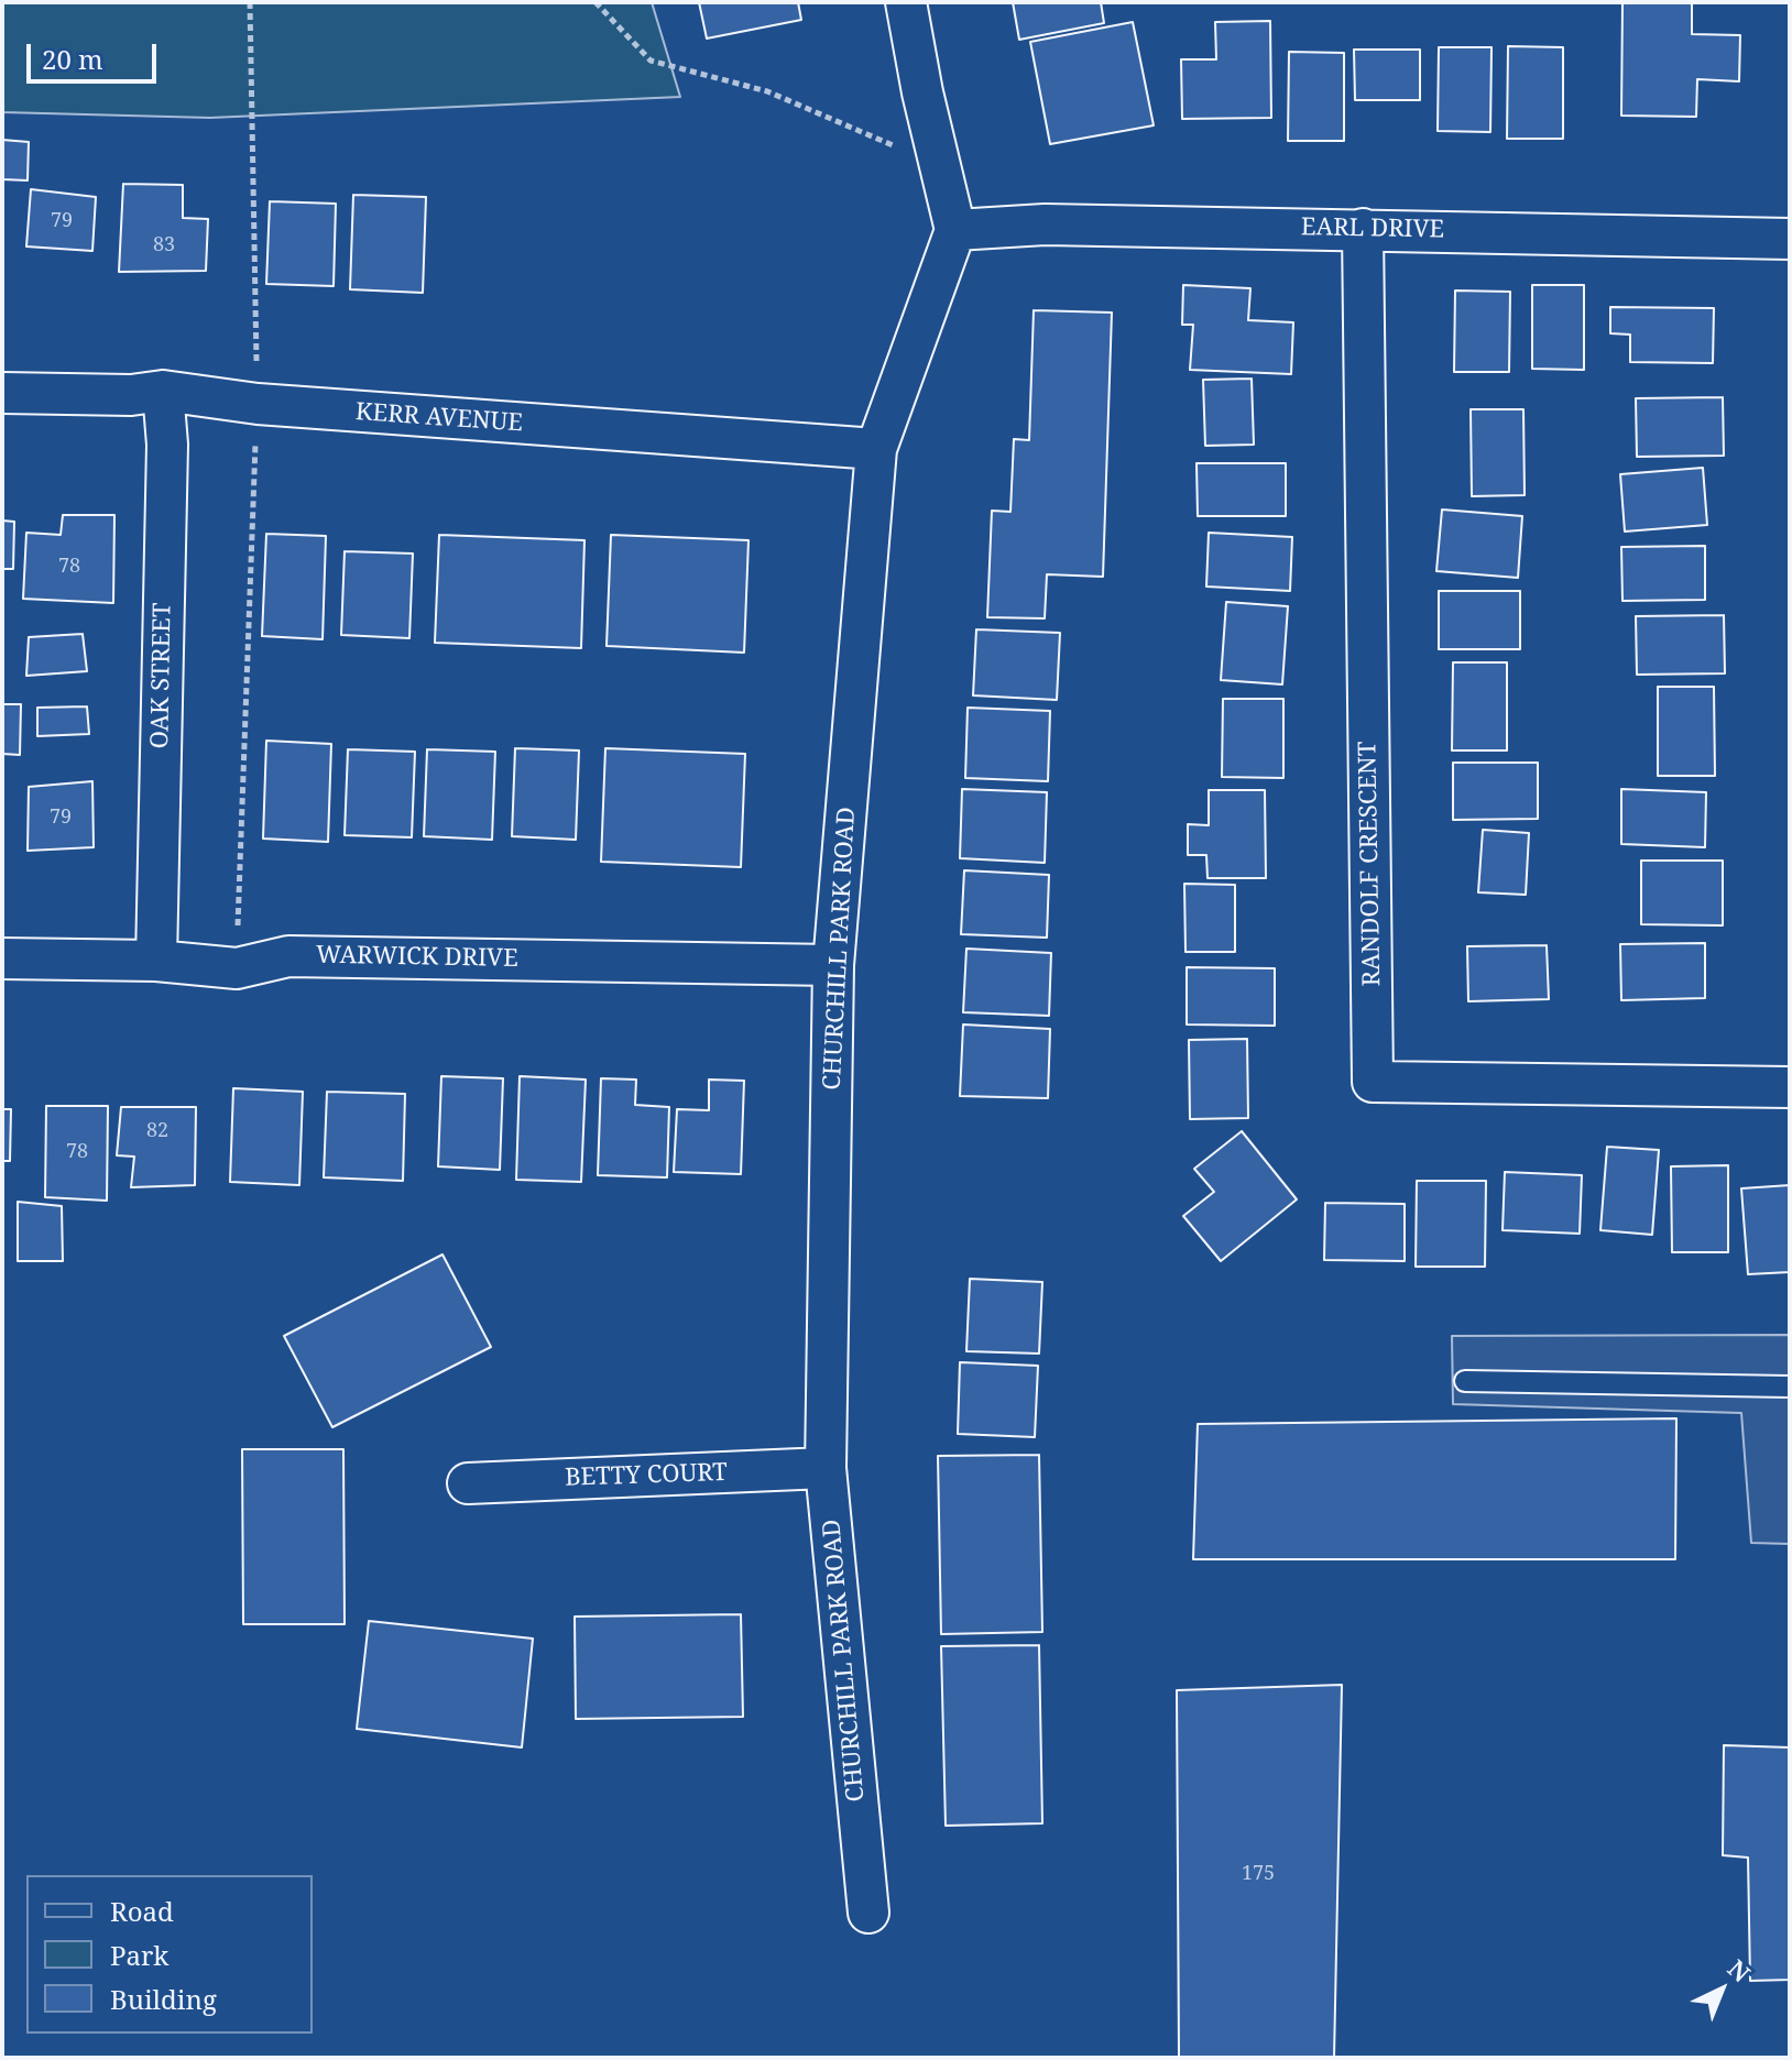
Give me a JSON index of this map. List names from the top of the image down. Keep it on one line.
{"streets":{"street":["EARL DRIVE","KERR AVENUE","OAK STREET","RANDOLF CRESCENT","CHURCHILL PARK ROAD","WARWICK DRIVE","BETTY COURT"]},"crossings":[["EARL DRIVE","RANDOLF CRESCENT"],["EARL DRIVE","CHURCHILL PARK ROAD"],["KERR AVENUE","OAK STREET"],["KERR AVENUE","CHURCHILL PARK ROAD"],["OAK STREET","WARWICK DRIVE"],["CHURCHILL PARK ROAD","WARWICK DRIVE"],["CHURCHILL PARK ROAD","BETTY COURT"]],"house_numbers":["79","83","78","79","82","78","175"],"legend":["Road","Park","Building"],"scale_bar":"20 m","north":"top right"}
